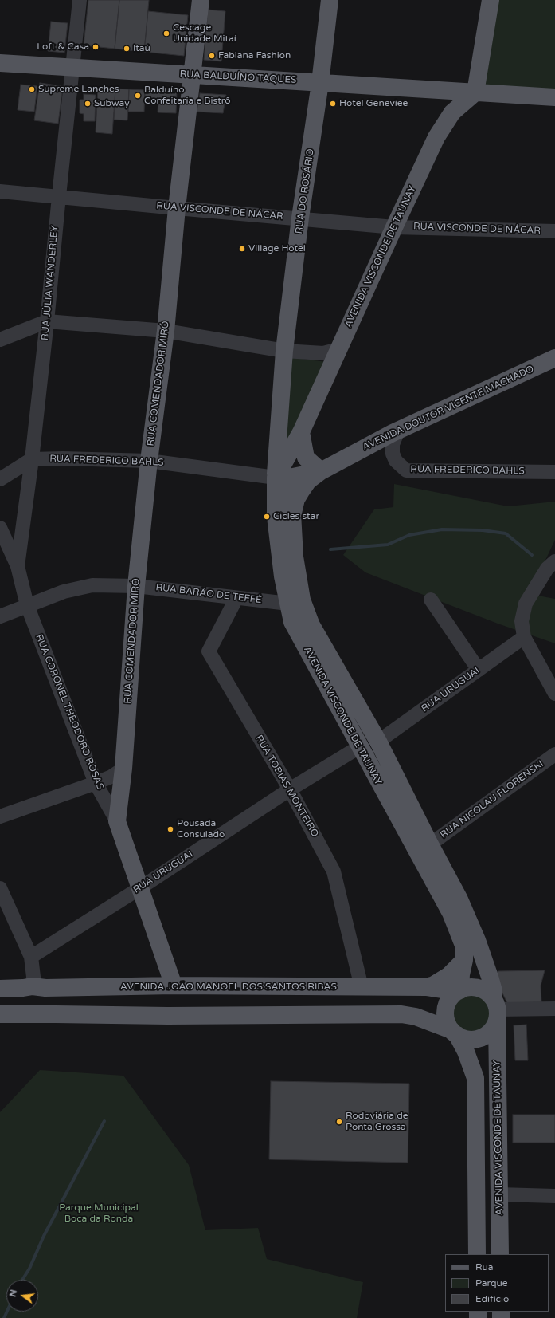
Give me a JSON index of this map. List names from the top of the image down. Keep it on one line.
{"streets":{"main road":["RUA BALDUÍNO TAQUES","RUA DO ROSÁRIO","AVENIDA VISCONDE DE TAUNAY","RUA COMENDADOR MIRÓ","AVENIDA DOUTOR VICENTE MACHADO","RUA CORONEL THEODORO ROSAS","AVENIDA JOÃO MANOEL DOS SANTOS RIBAS"],"street":["RUA VISCONDE DE NÁCAR","RUA JÚLIA WANDERLEY","RUA FREDERICO BAHLS","RUA BARÃO DE TEFFÉ","RUA URUGUAI","RUA TOBIAS MONTEIRO","RUA NICOLAU FLORENSKI"]},"crossings":[["RUA BALDUÍNO TAQUES","RUA DO ROSÁRIO"],["RUA BALDUÍNO TAQUES","AVENIDA VISCONDE DE TAUNAY"],["RUA BALDUÍNO TAQUES","RUA JÚLIA WANDERLEY"],["RUA BALDUÍNO TAQUES","RUA COMENDADOR MIRÓ"],["RUA DO ROSÁRIO","RUA VISCONDE DE NÁCAR"],["RUA DO ROSÁRIO","AVENIDA VISCONDE DE TAUNAY"],["RUA DO ROSÁRIO","RUA FREDERICO BAHLS"],["RUA VISCONDE DE NÁCAR","AVENIDA VISCONDE DE TAUNAY"],["RUA VISCONDE DE NÁCAR","RUA JÚLIA WANDERLEY"],["RUA VISCONDE DE NÁCAR","RUA COMENDADOR MIRÓ"],["AVENIDA VISCONDE DE TAUNAY","AVENIDA DOUTOR VICENTE MACHADO"],["AVENIDA VISCONDE DE TAUNAY","RUA FREDERICO BAHLS"],["AVENIDA VISCONDE DE TAUNAY","RUA BARÃO DE TEFFÉ"],["AVENIDA VISCONDE DE TAUNAY","RUA URUGUAI"],["AVENIDA VISCONDE DE TAUNAY","RUA NICOLAU FLORENSKI"],["AVENIDA VISCONDE DE TAUNAY","AVENIDA JOÃO MANOEL DOS SANTOS RIBAS"],["RUA JÚLIA WANDERLEY","RUA FREDERICO BAHLS"],["RUA JÚLIA WANDERLEY","RUA CORONEL THEODORO ROSAS"],["RUA COMENDADOR MIRÓ","RUA FREDERICO BAHLS"],["RUA COMENDADOR MIRÓ","RUA BARÃO DE TEFFÉ"],["RUA COMENDADOR MIRÓ","RUA CORONEL THEODORO ROSAS"],["AVENIDA DOUTOR VICENTE MACHADO","RUA FREDERICO BAHLS"],["RUA BARÃO DE TEFFÉ","RUA CORONEL THEODORO ROSAS"],["RUA BARÃO DE TEFFÉ","RUA TOBIAS MONTEIRO"],["RUA URUGUAI","RUA CORONEL THEODORO ROSAS"],["RUA URUGUAI","RUA TOBIAS MONTEIRO"],["RUA CORONEL THEODORO ROSAS","AVENIDA JOÃO MANOEL DOS SANTOS RIBAS"],["RUA TOBIAS MONTEIRO","AVENIDA JOÃO MANOEL DOS SANTOS RIBAS"]],"parks":["Parque Municipal Boca da Ronda"],"places":["Cescage Unidade Mitaí","Loft & Casa","Itaú","Fabiana Fashion","Supreme Lanches","Balduíno Confeitaria e Bistrô","Subway","Hotel Geneviee","Village Hotel","Cicles star","Pousada Consulado","Rodoviária de Ponta Grossa"],"legend":["Rua","Parque","Edifício"],"north":"left"}
